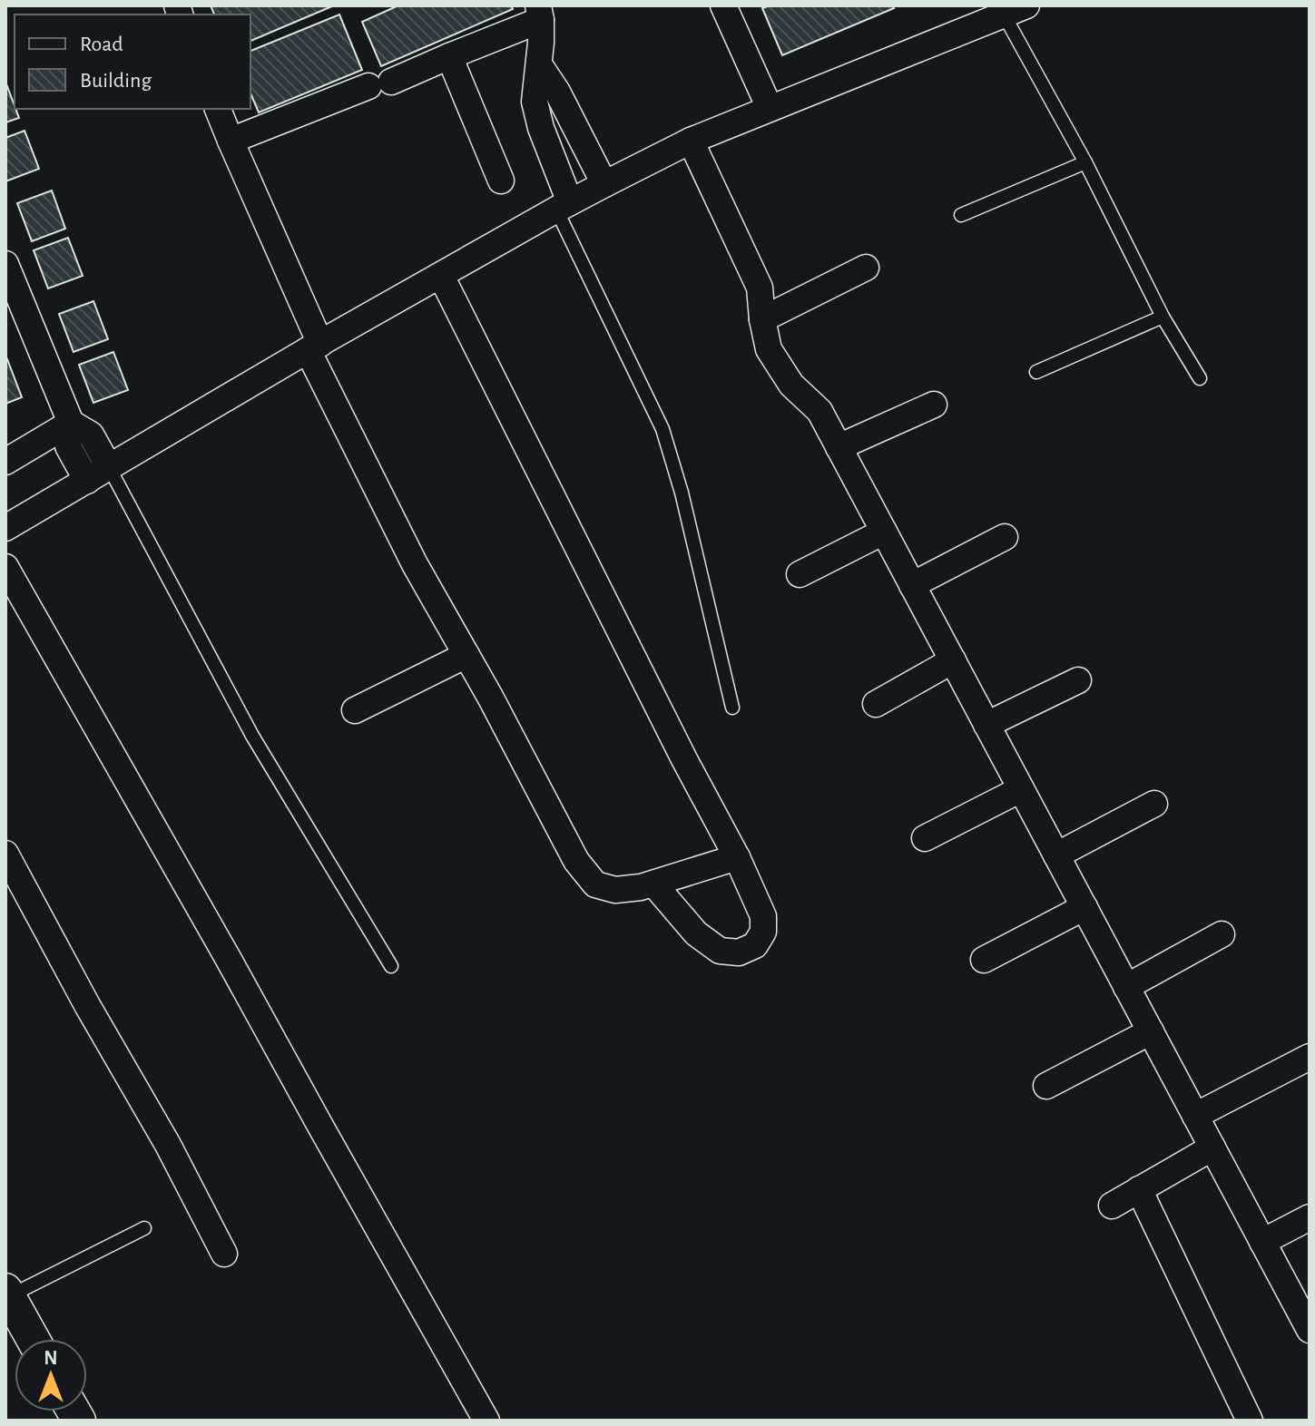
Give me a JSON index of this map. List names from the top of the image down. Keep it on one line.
{"legend":["Road","Building"],"north":"top"}
